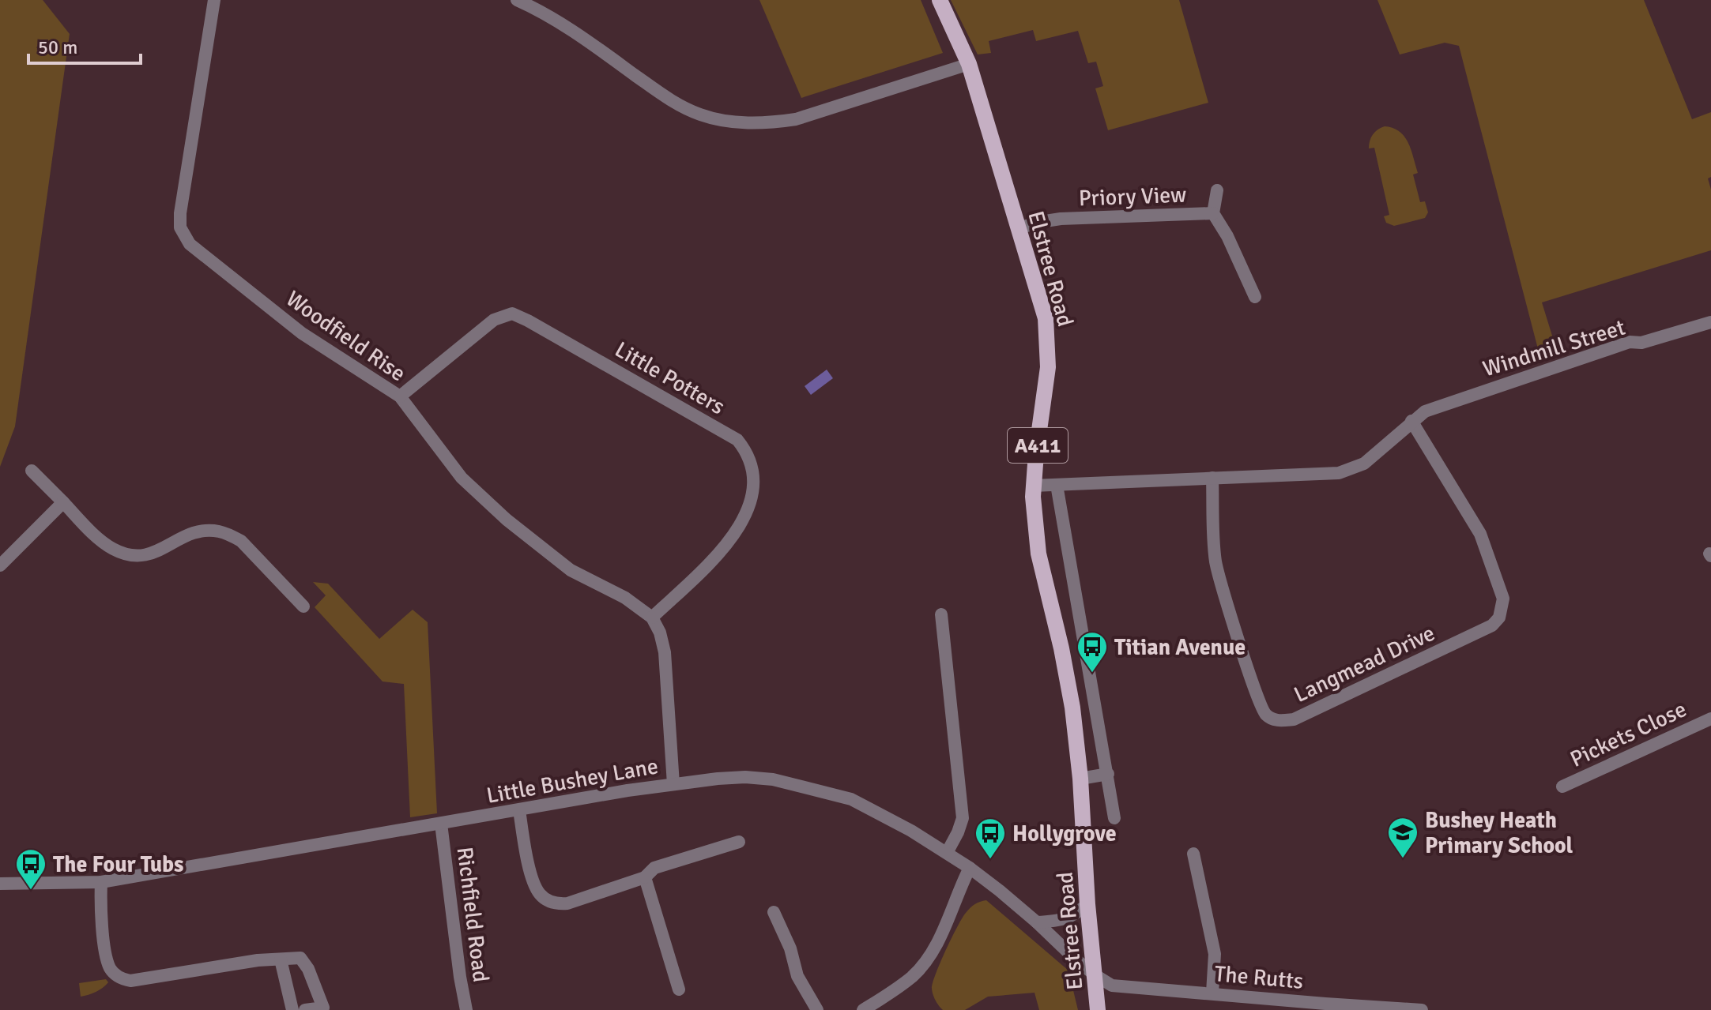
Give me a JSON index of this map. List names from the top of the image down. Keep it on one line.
{"streets":{"main road":["Elstree Road","A411"],"street":["Priory View","Woodfield Rise","Windmill Street","Little Potters","Langmead Drive","Pickets Close","Little Bushey Lane","Richfield Road","The Rutts"]},"crossings":[["Priory View","Elstree Road"],["Elstree Road","Little Bushey Lane"],["Elstree Road","The Rutts"],["Woodfield Rise","Little Potters"],["Windmill Street","Langmead Drive"],["Little Bushey Lane","Richfield Road"],["Little Bushey Lane","The Rutts"]],"places":{"bus stop":["Titian Avenue","Hollygrove","The Four Tubs"],"school or university":["Bushey Heath Primary School"]},"scale_bar":"50 m"}
